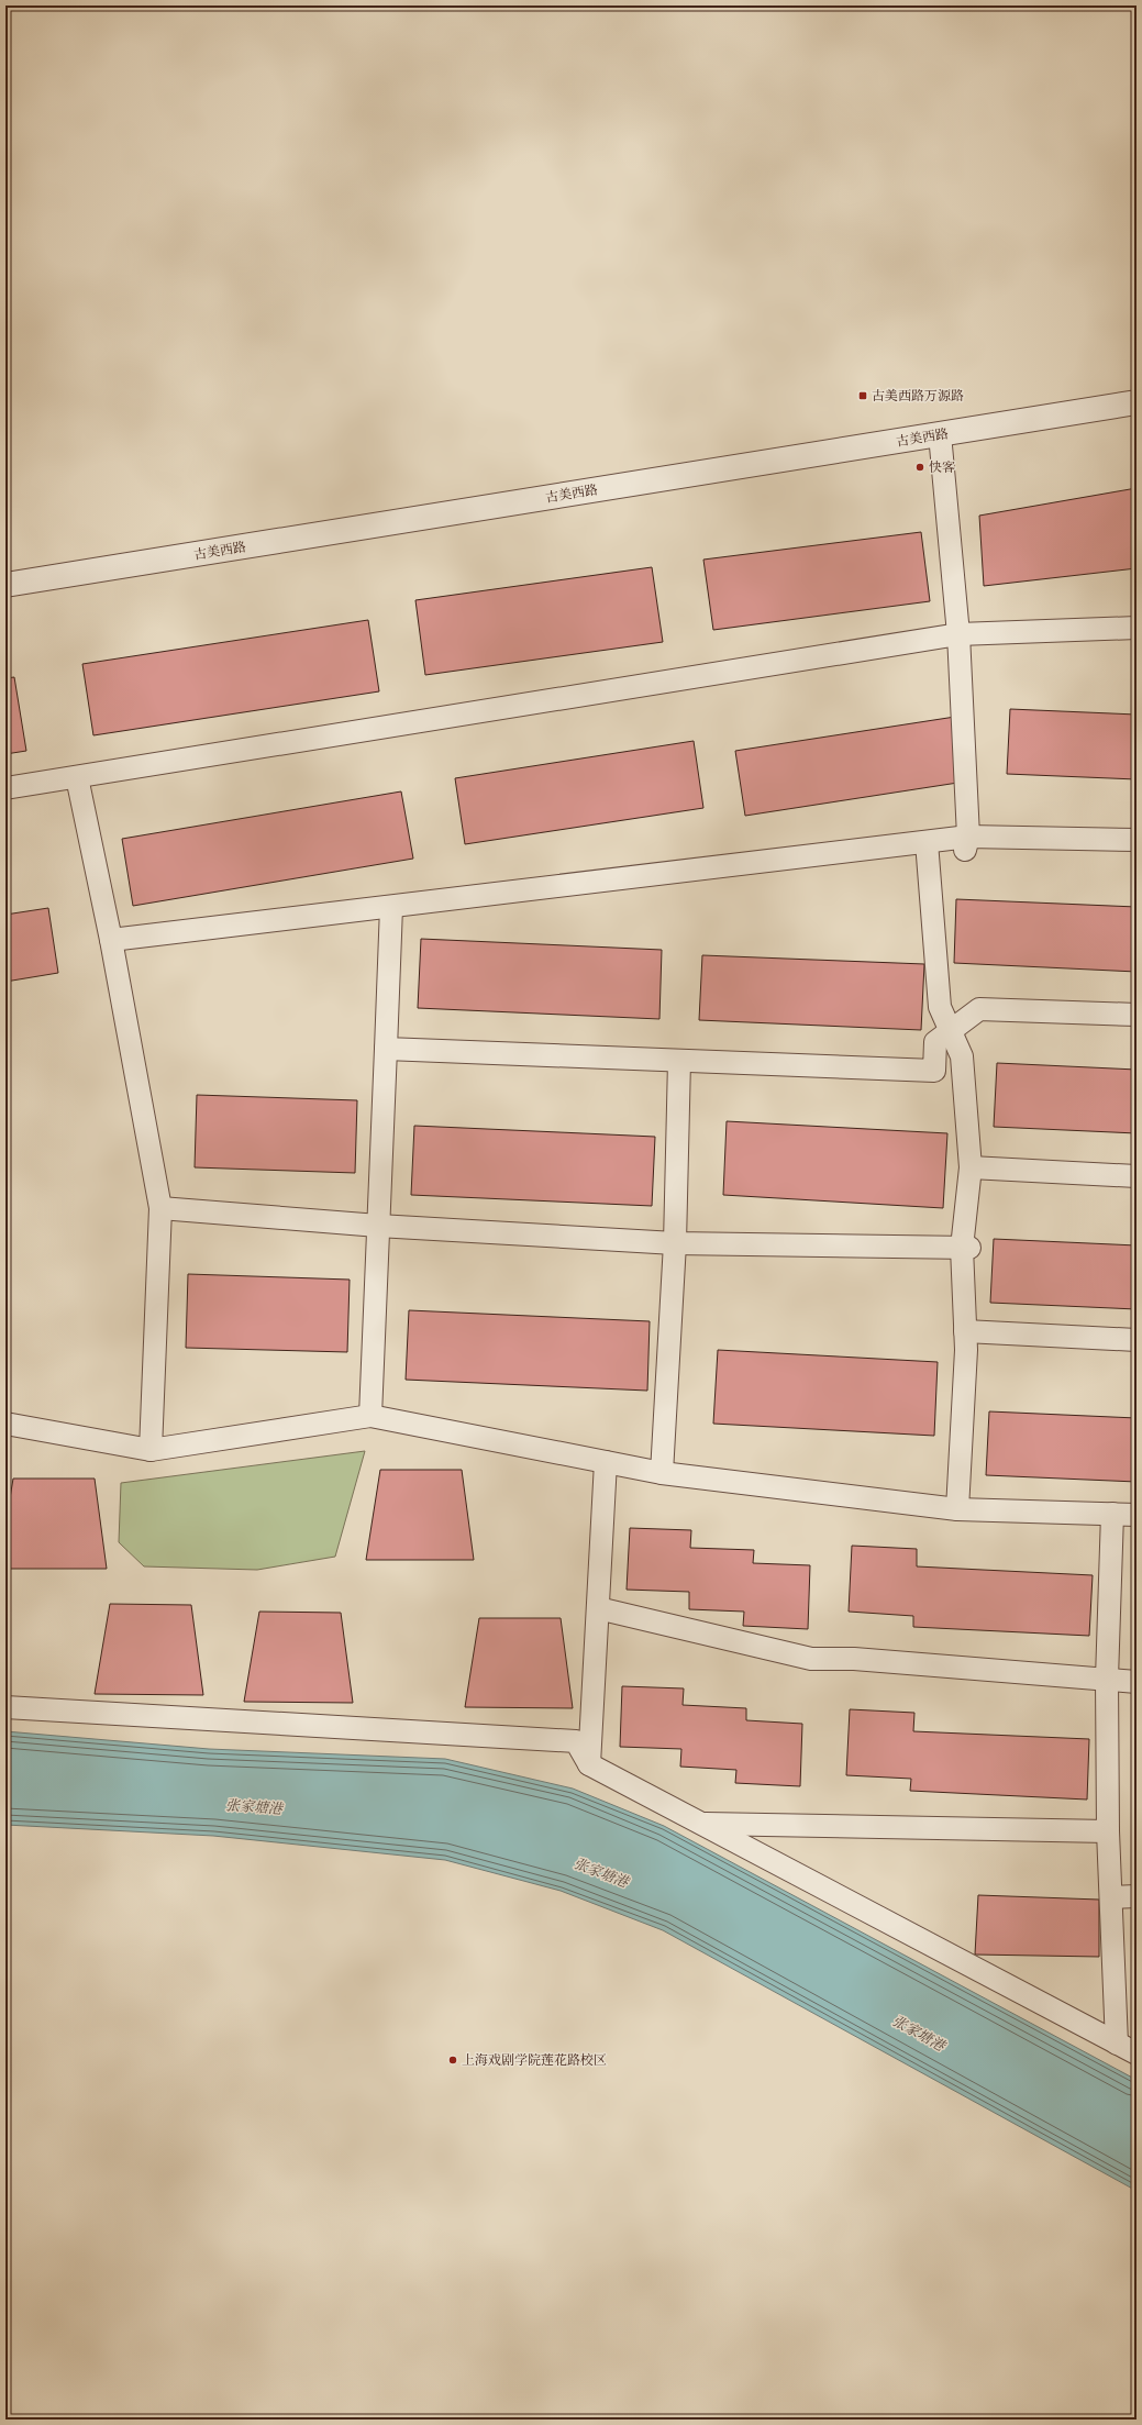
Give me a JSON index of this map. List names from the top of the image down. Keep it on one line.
{"streets":{"street":["古美西路"]},"water":["张家塘港"],"places":{"transit":["古美西路万源路"],"other":["快客","上海戏剧学院莲花路校区"]}}
